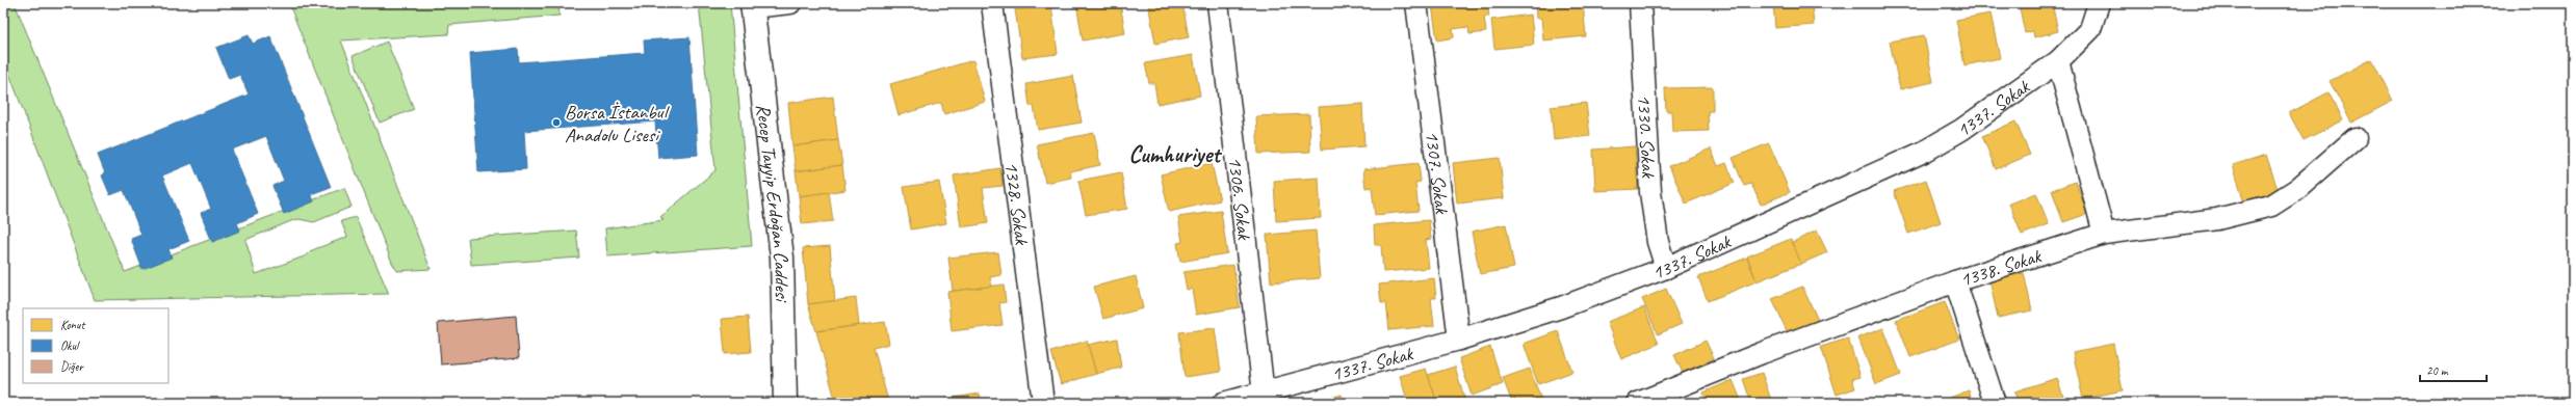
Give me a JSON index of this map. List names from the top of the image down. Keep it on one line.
{"streets":{"street":["1337. Sokak","1330. Sokak","1307. Sokak","1306. Sokak","Recep Tayyip Erdoğan Caddesi","1328. Sokak","1338. Sokak"]},"crossings":[["1337. Sokak","1330. Sokak"],["1337. Sokak","1307. Sokak"],["1337. Sokak","1306. Sokak"]],"districts":["Cumhuriyet"],"places":["Borsa İstanbul Anadolu Lisesi"],"legend":["Konut","Okul","Diğer"],"scale_bar":"20 m"}
